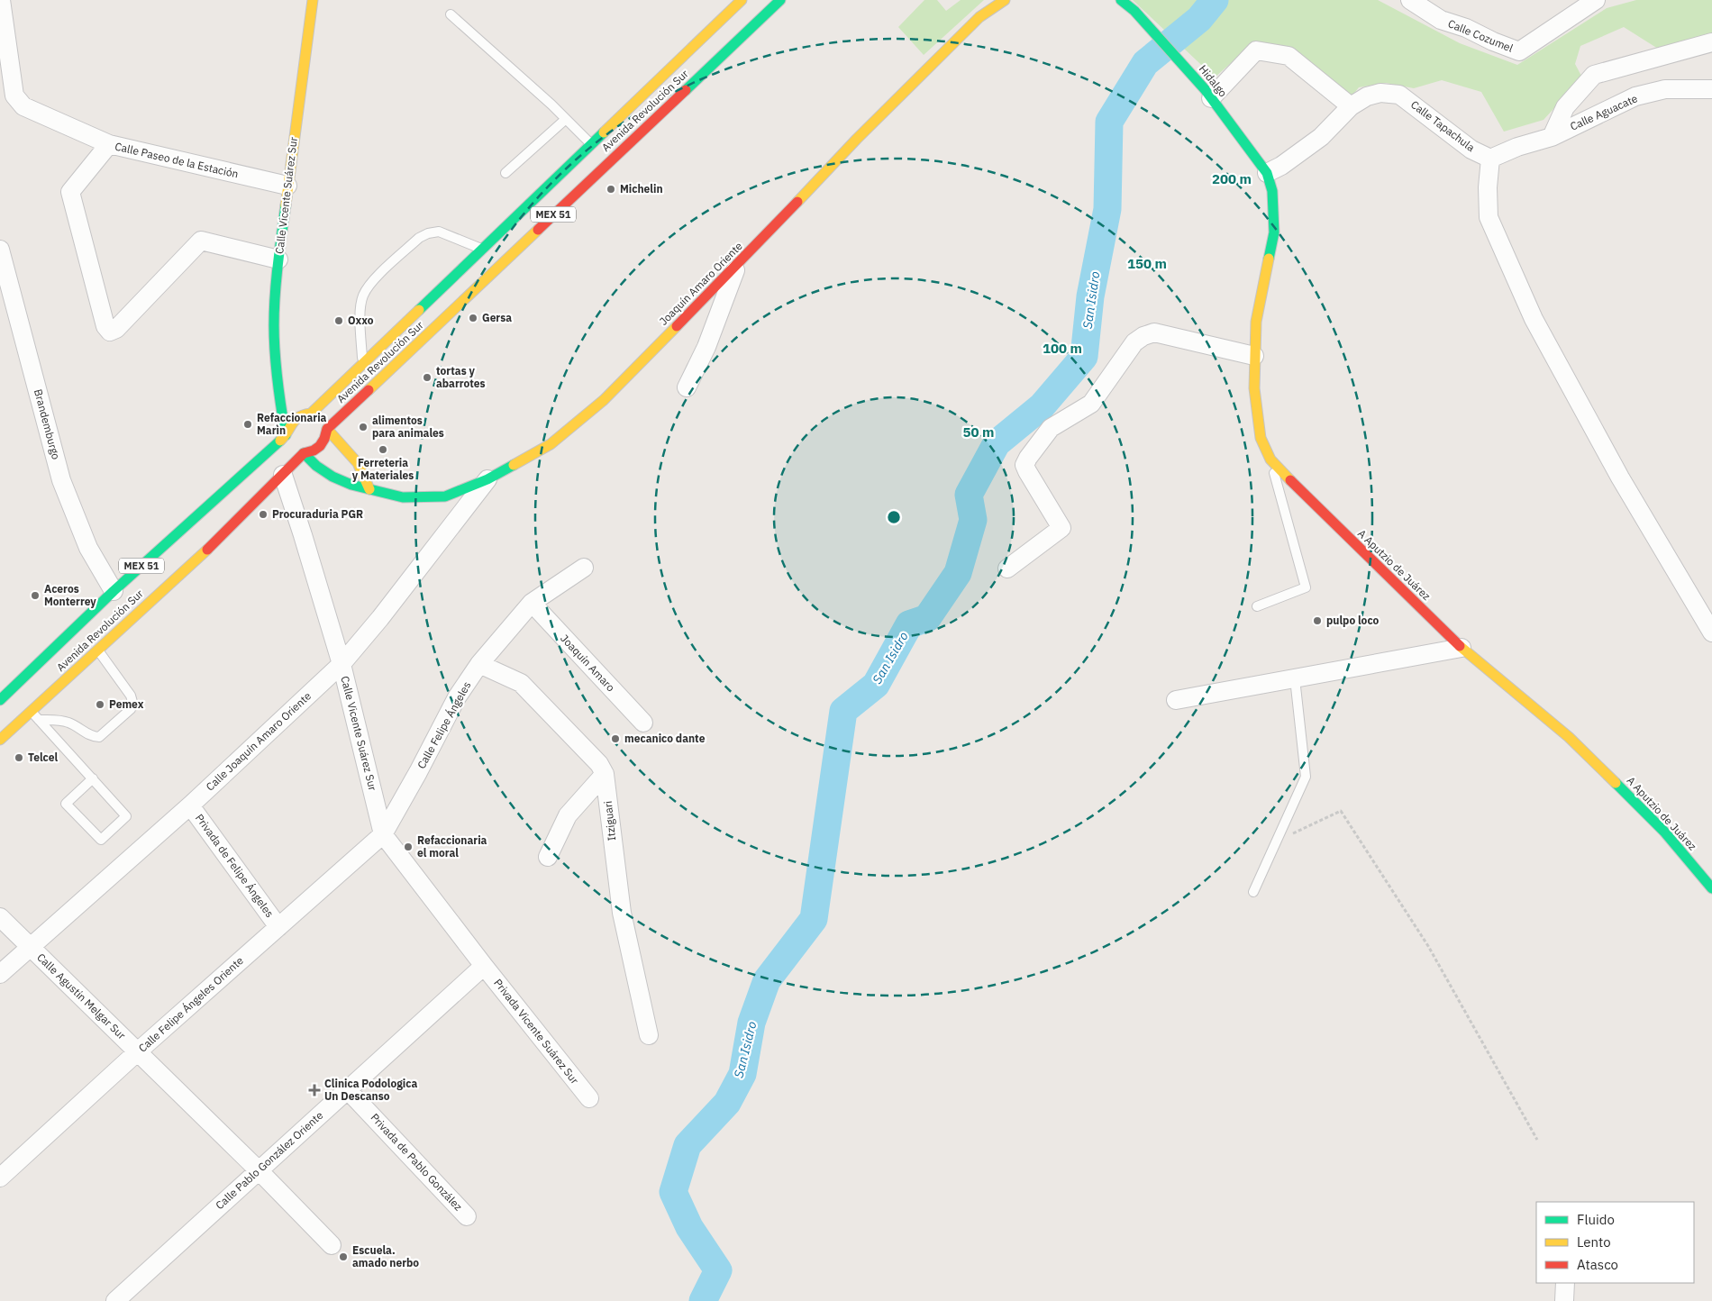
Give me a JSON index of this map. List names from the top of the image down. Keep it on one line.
{"streets":{"street":["Calle Cozumel","Hidalgo","Avenida Revolución Sur","Calle Aguacate","Calle Tapachula","Calle Paseo de la Estación","Calle Vicente Suárez Sur","MEX 51","Joaquín Amaro Oriente","Brandemburgo","A Aputzio de Juárez","Joaquín Amaro","Calle Felipe Ángeles","Calle Joaquín Amaro Oriente","Itziguari","Privada de Felipe Ángeles","Calle Agustín Melgar Sur","Calle Felipe Ángeles Oriente","Privada Vicente Suárez Sur","Calle Pablo González Oriente","Privada de Pablo González"]},"crossings":[["Hidalgo","Calle Tapachula"],["Hidalgo","A Aputzio de Juárez"],["Avenida Revolución Sur","Calle Vicente Suárez Sur"],["Avenida Revolución Sur","Joaquín Amaro Oriente"],["Avenida Revolución Sur","Brandemburgo"],["Calle Tapachula","A Aputzio de Juárez"],["Calle Paseo de la Estación","Calle Vicente Suárez Sur"],["Calle Vicente Suárez Sur","Joaquín Amaro Oriente"],["Calle Vicente Suárez Sur","Calle Felipe Ángeles"],["Calle Vicente Suárez Sur","Calle Joaquín Amaro Oriente"],["Calle Vicente Suárez Sur","Calle Felipe Ángeles Oriente"],["Calle Vicente Suárez Sur","Privada Vicente Suárez Sur"],["Calle Vicente Suárez Sur","Calle Pablo González Oriente"],["Joaquín Amaro Oriente","Calle Joaquín Amaro Oriente"],["Joaquín Amaro","Calle Felipe Ángeles"],["Calle Felipe Ángeles","Itziguari"],["Calle Felipe Ángeles","Calle Felipe Ángeles Oriente"],["Calle Joaquín Amaro Oriente","Privada de Felipe Ángeles"],["Calle Joaquín Amaro Oriente","Calle Agustín Melgar Sur"],["Privada de Felipe Ángeles","Calle Felipe Ángeles Oriente"],["Calle Agustín Melgar Sur","Calle Felipe Ángeles Oriente"],["Calle Agustín Melgar Sur","Calle Pablo González Oriente"],["Privada Vicente Suárez Sur","Calle Pablo González Oriente"],["Calle Pablo González Oriente","Privada de Pablo González"]],"water":["San Isidro"],"places":{"other":["Michelin","Gersa","Oxxo","tortas y abarrotes","Refaccionaria Marìn","alimentos para animales","Ferreteria y Materiales","Procuraduria PGR","Aceros Monterrey","pulpo loco","Pemex","mecanico dante","Telcel","Refaccionaria el moral","Escuela. amado nerbo"],"health":["Clinica Podologica Un Descanso"]},"legend":["Fluido","Lento","Atasco"],"rings":["200 m","150 m","100 m","50 m"]}
